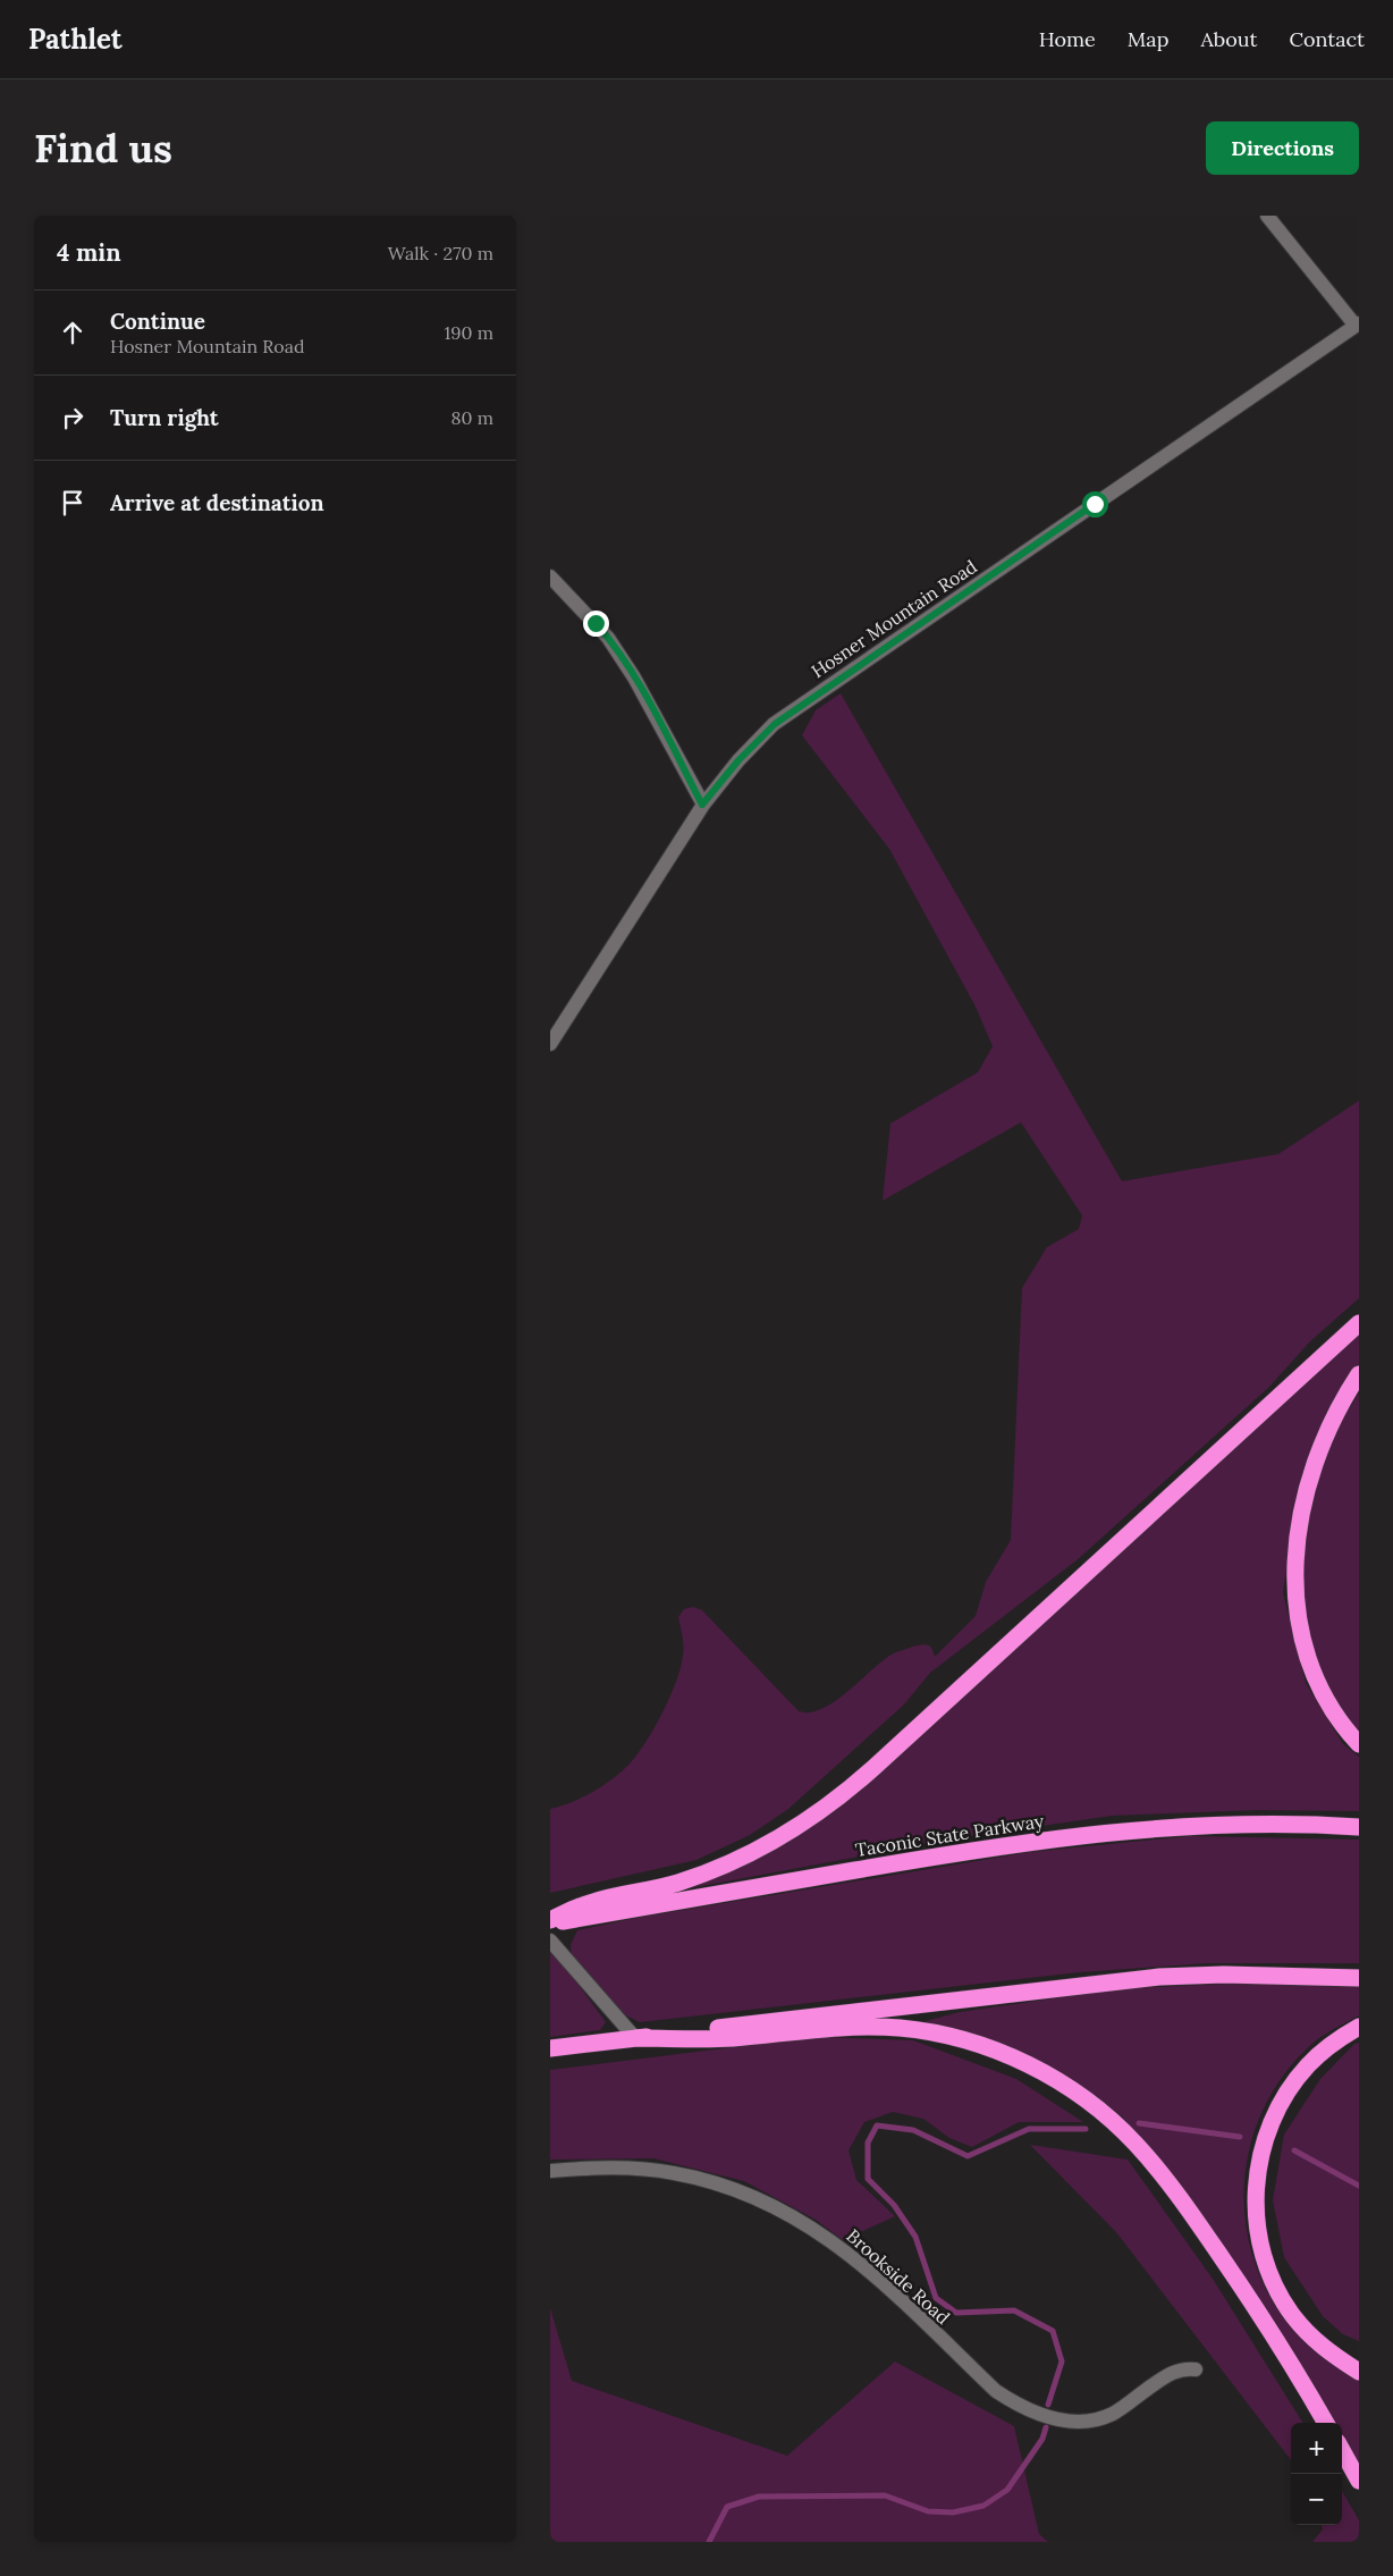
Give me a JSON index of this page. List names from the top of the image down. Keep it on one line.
{"streets":{"highway":["Taconic State Parkway"],"street":["Hosner Mountain Road","Brookside Road"]},"page":{"header":"Pathlet","nav":["Home","Map","About","Contact"],"buttons":"Directions","title":"Find us","heading":["4 min","Walk · 270 m"],"list":[["Continue","Hosner Mountain Road","190 m"],["Turn right","80 m"],"Arrive at destination"],"map_buttons":["+","−"]}}
